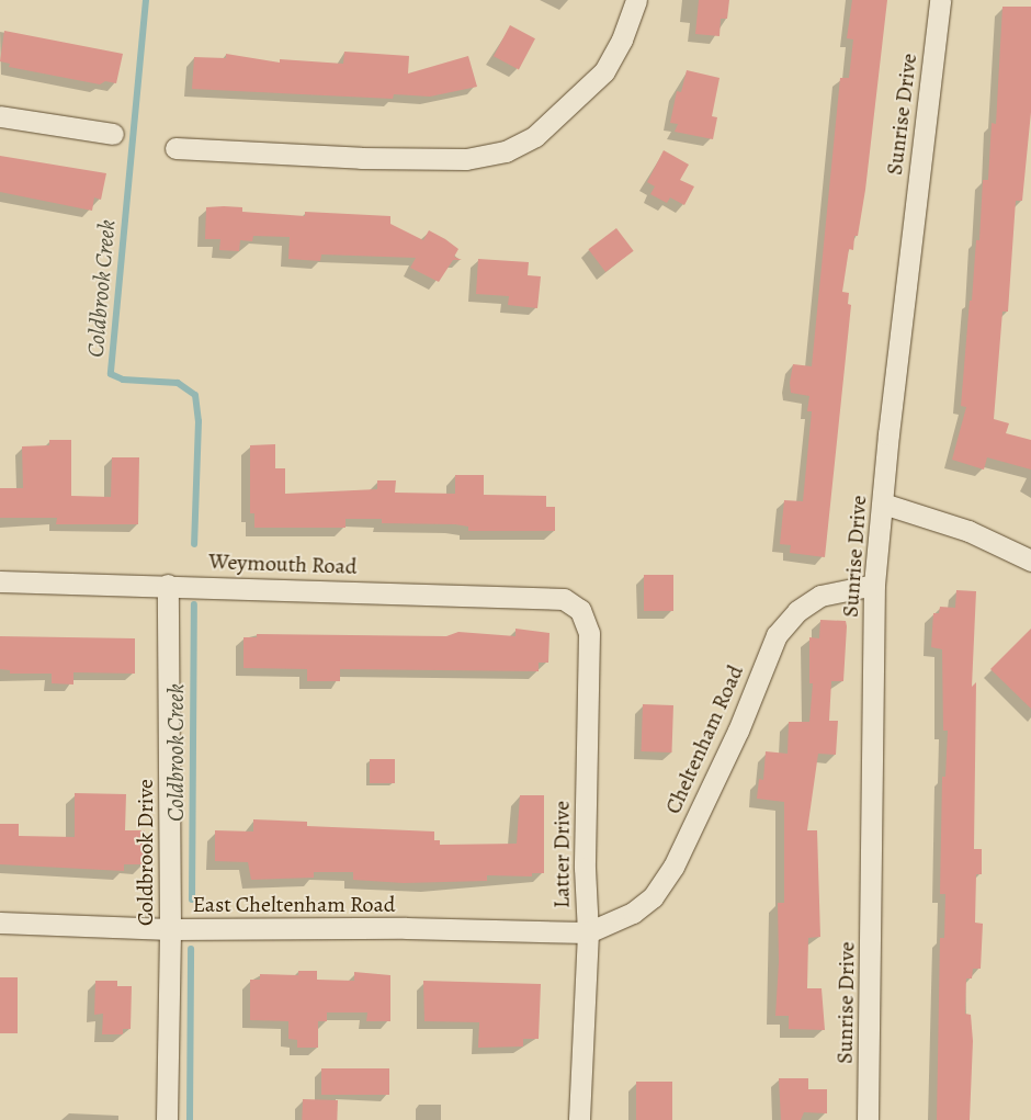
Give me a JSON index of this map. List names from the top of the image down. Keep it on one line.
{"streets":{"street":["Sunrise Drive","Weymouth Road","Cheltenham Road","Coldbrook Drive","Latter Drive","East Cheltenham Road"]},"crossings":[["Sunrise Drive","Cheltenham Road"],["Weymouth Road","Coldbrook Drive"],["Weymouth Road","Latter Drive"],["Cheltenham Road","Latter Drive"],["Cheltenham Road","East Cheltenham Road"],["Coldbrook Drive","East Cheltenham Road"],["Latter Drive","East Cheltenham Road"]],"water":["Coldbrook Creek"]}
